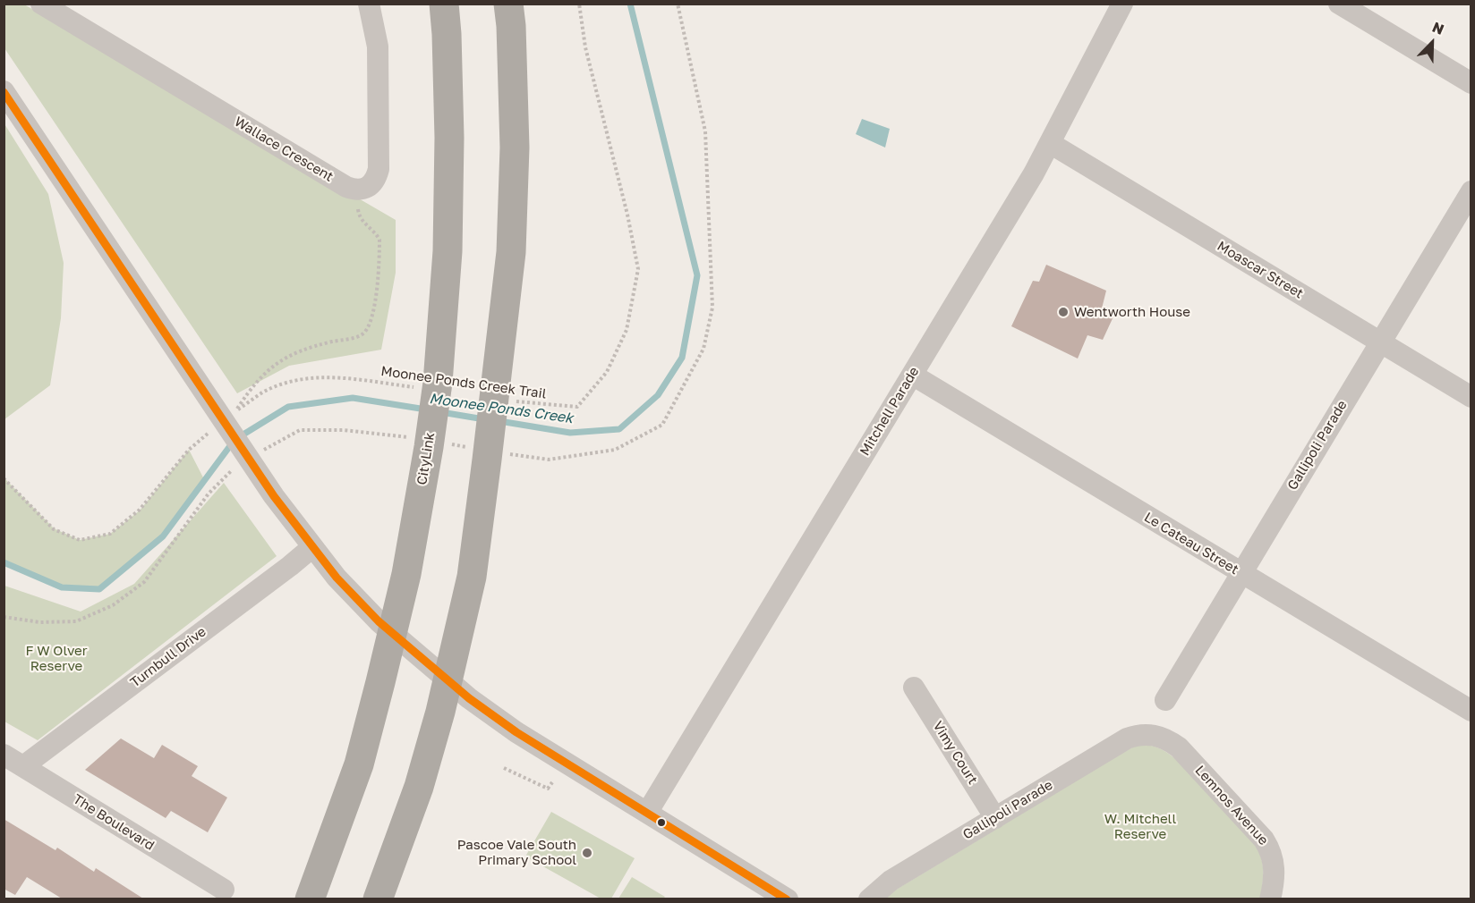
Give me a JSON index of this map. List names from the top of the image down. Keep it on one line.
{"streets":{"highway":["CityLink"],"street":["Wallace Crescent","Moascar Street","Mitchell Parade","Gallipoli Parade","Le Cateau Street","Turnbull Drive","Vimy Court","Lemnos Avenue","The Boulevard"],"path":["Moonee Ponds Creek Trail"]},"crossings":[["Wallace Crescent","Moonee Ponds Creek Trail"],["Moascar Street","Mitchell Parade"],["Moascar Street","Gallipoli Parade"],["Moonee Ponds Creek Trail","CityLink"],["Mitchell Parade","Le Cateau Street"],["Gallipoli Parade","Le Cateau Street"],["Gallipoli Parade","Vimy Court"],["Gallipoli Parade","Lemnos Avenue"],["Turnbull Drive","The Boulevard"]],"water":["Moonee Ponds Creek"],"parks":["F W Olver Reserve","W. Mitchell Reserve"],"places":["Wentworth House","Pascoe Vale South Primary School"],"north":"top right"}
